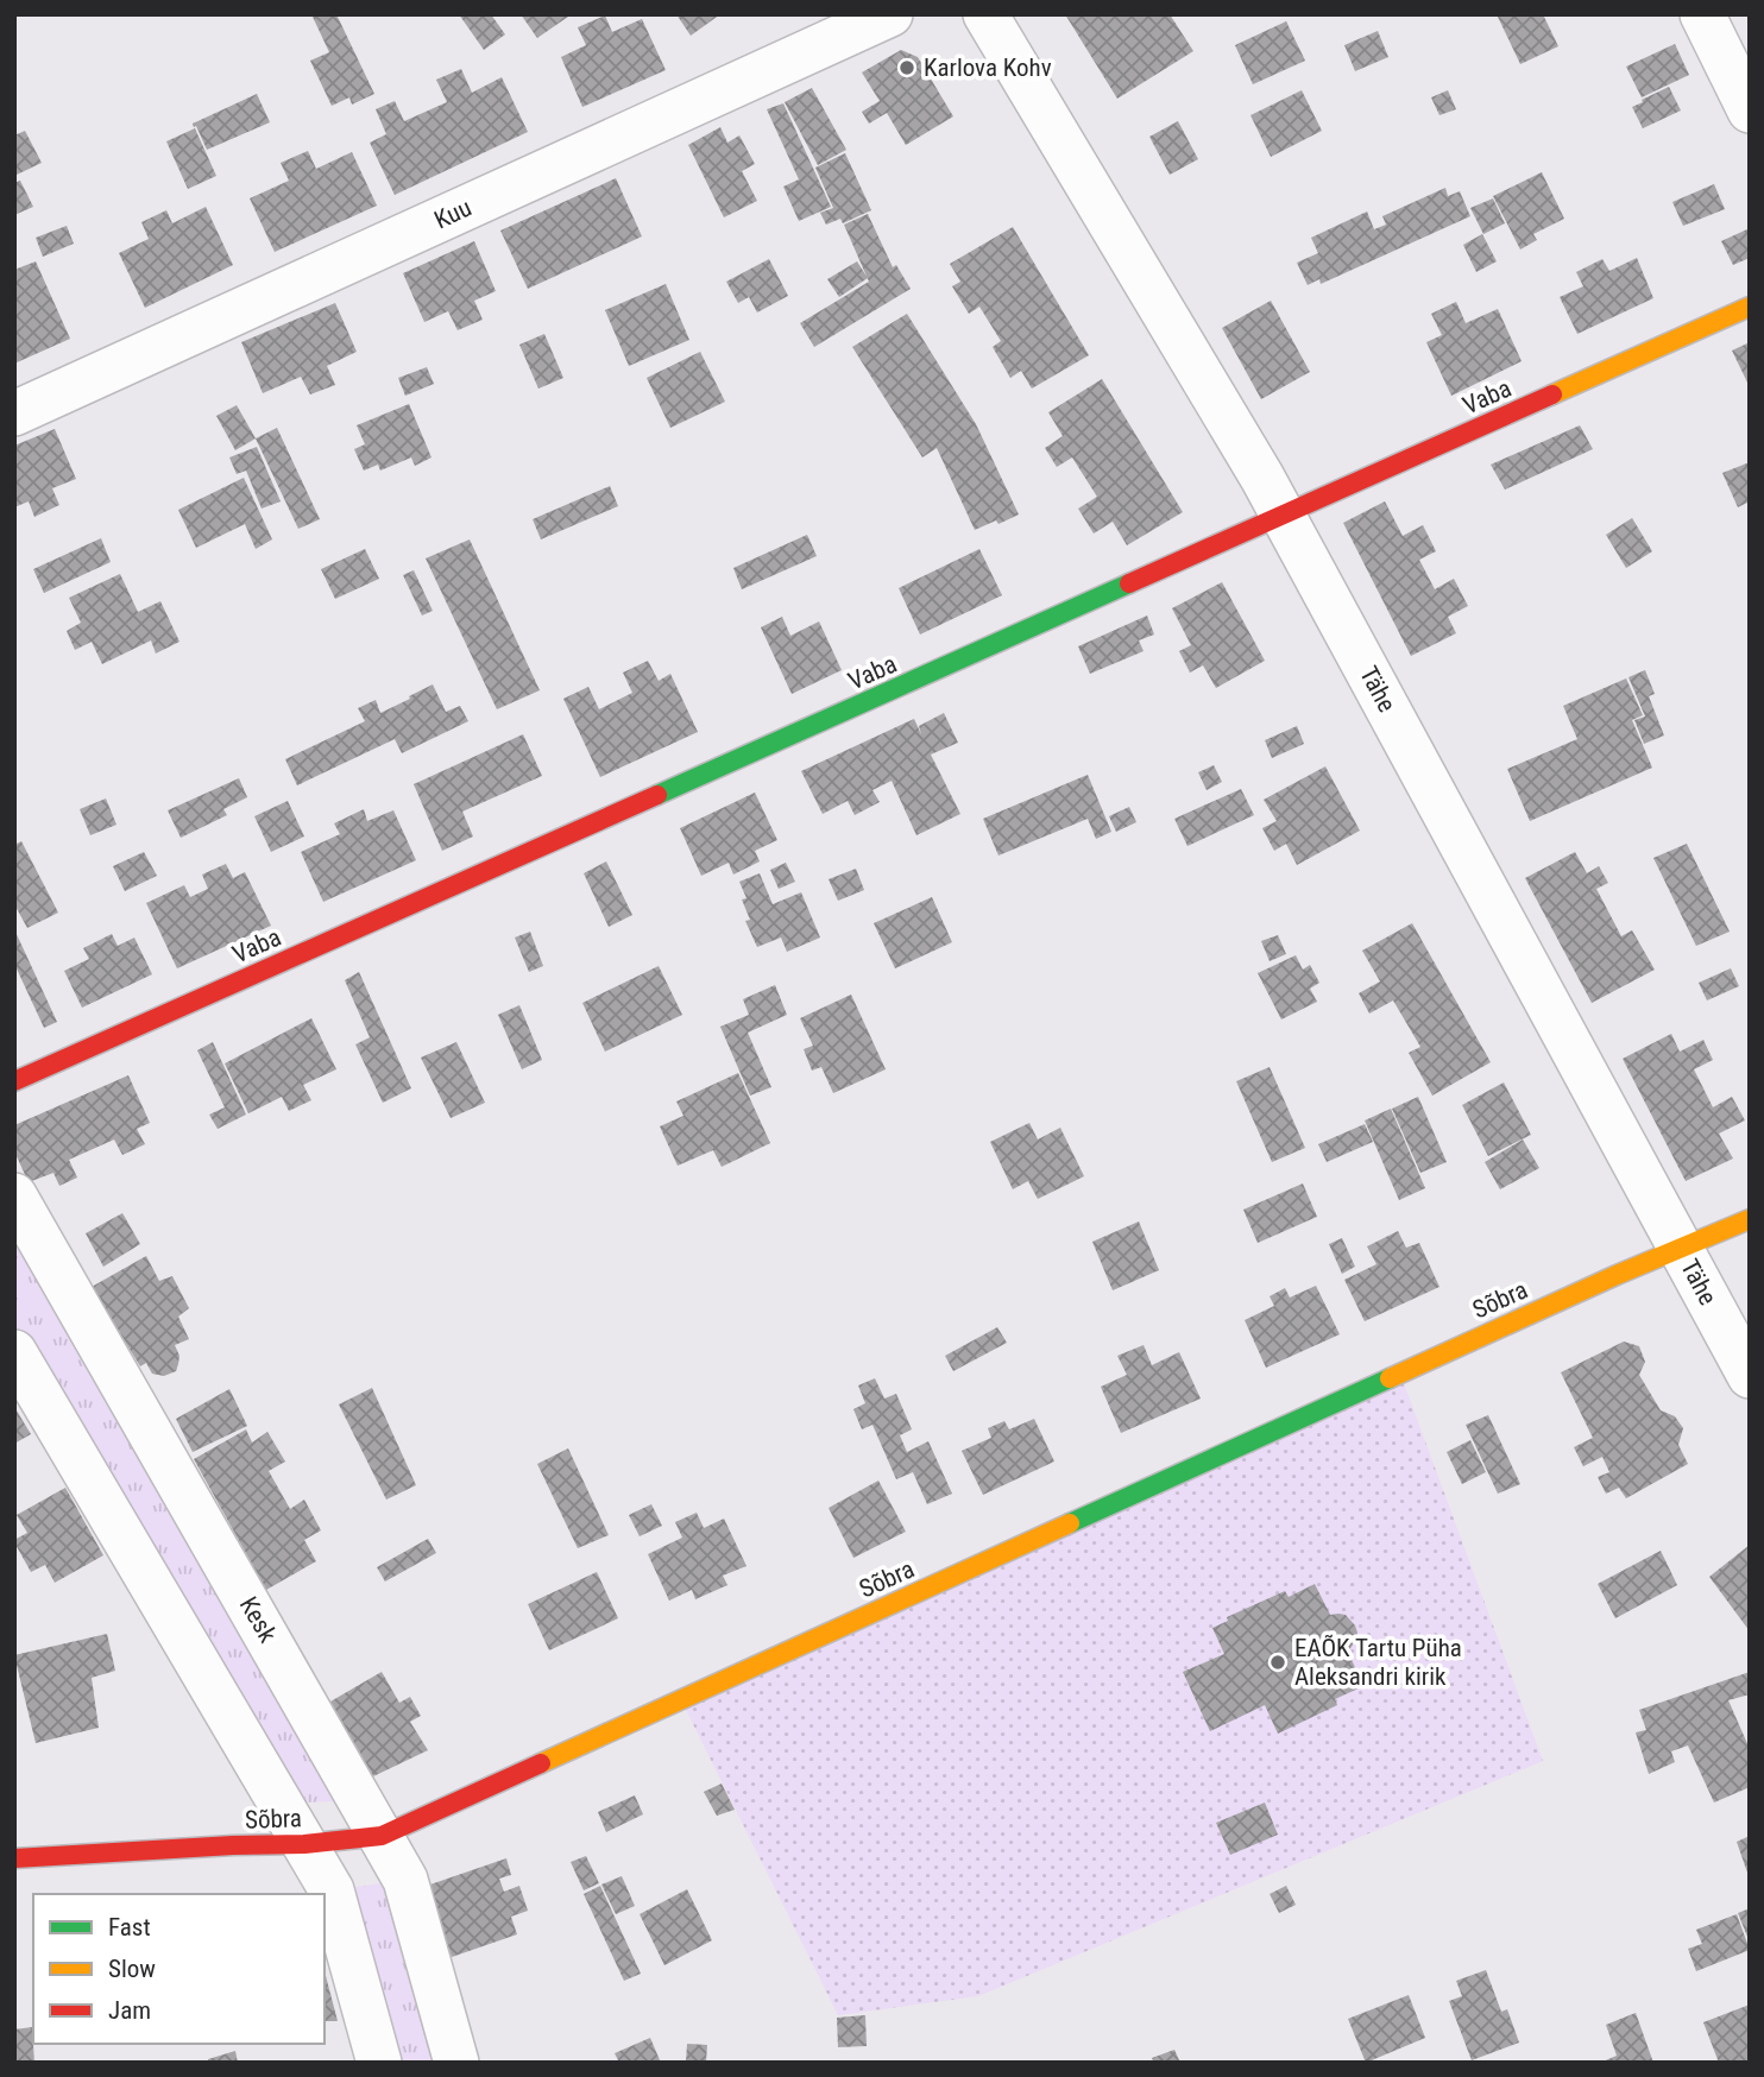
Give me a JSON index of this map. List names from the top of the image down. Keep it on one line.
{"streets":{"street":["Kuu","Vaba","Tähe","Sõbra","Kesk"]},"crossings":[["Vaba","Tähe"],["Tähe","Sõbra"],["Sõbra","Kesk"]],"places":["Karlova Kohv","EAÕK Tartu Püha Aleksandri kirik"],"legend":["Fast","Slow","Jam"]}
